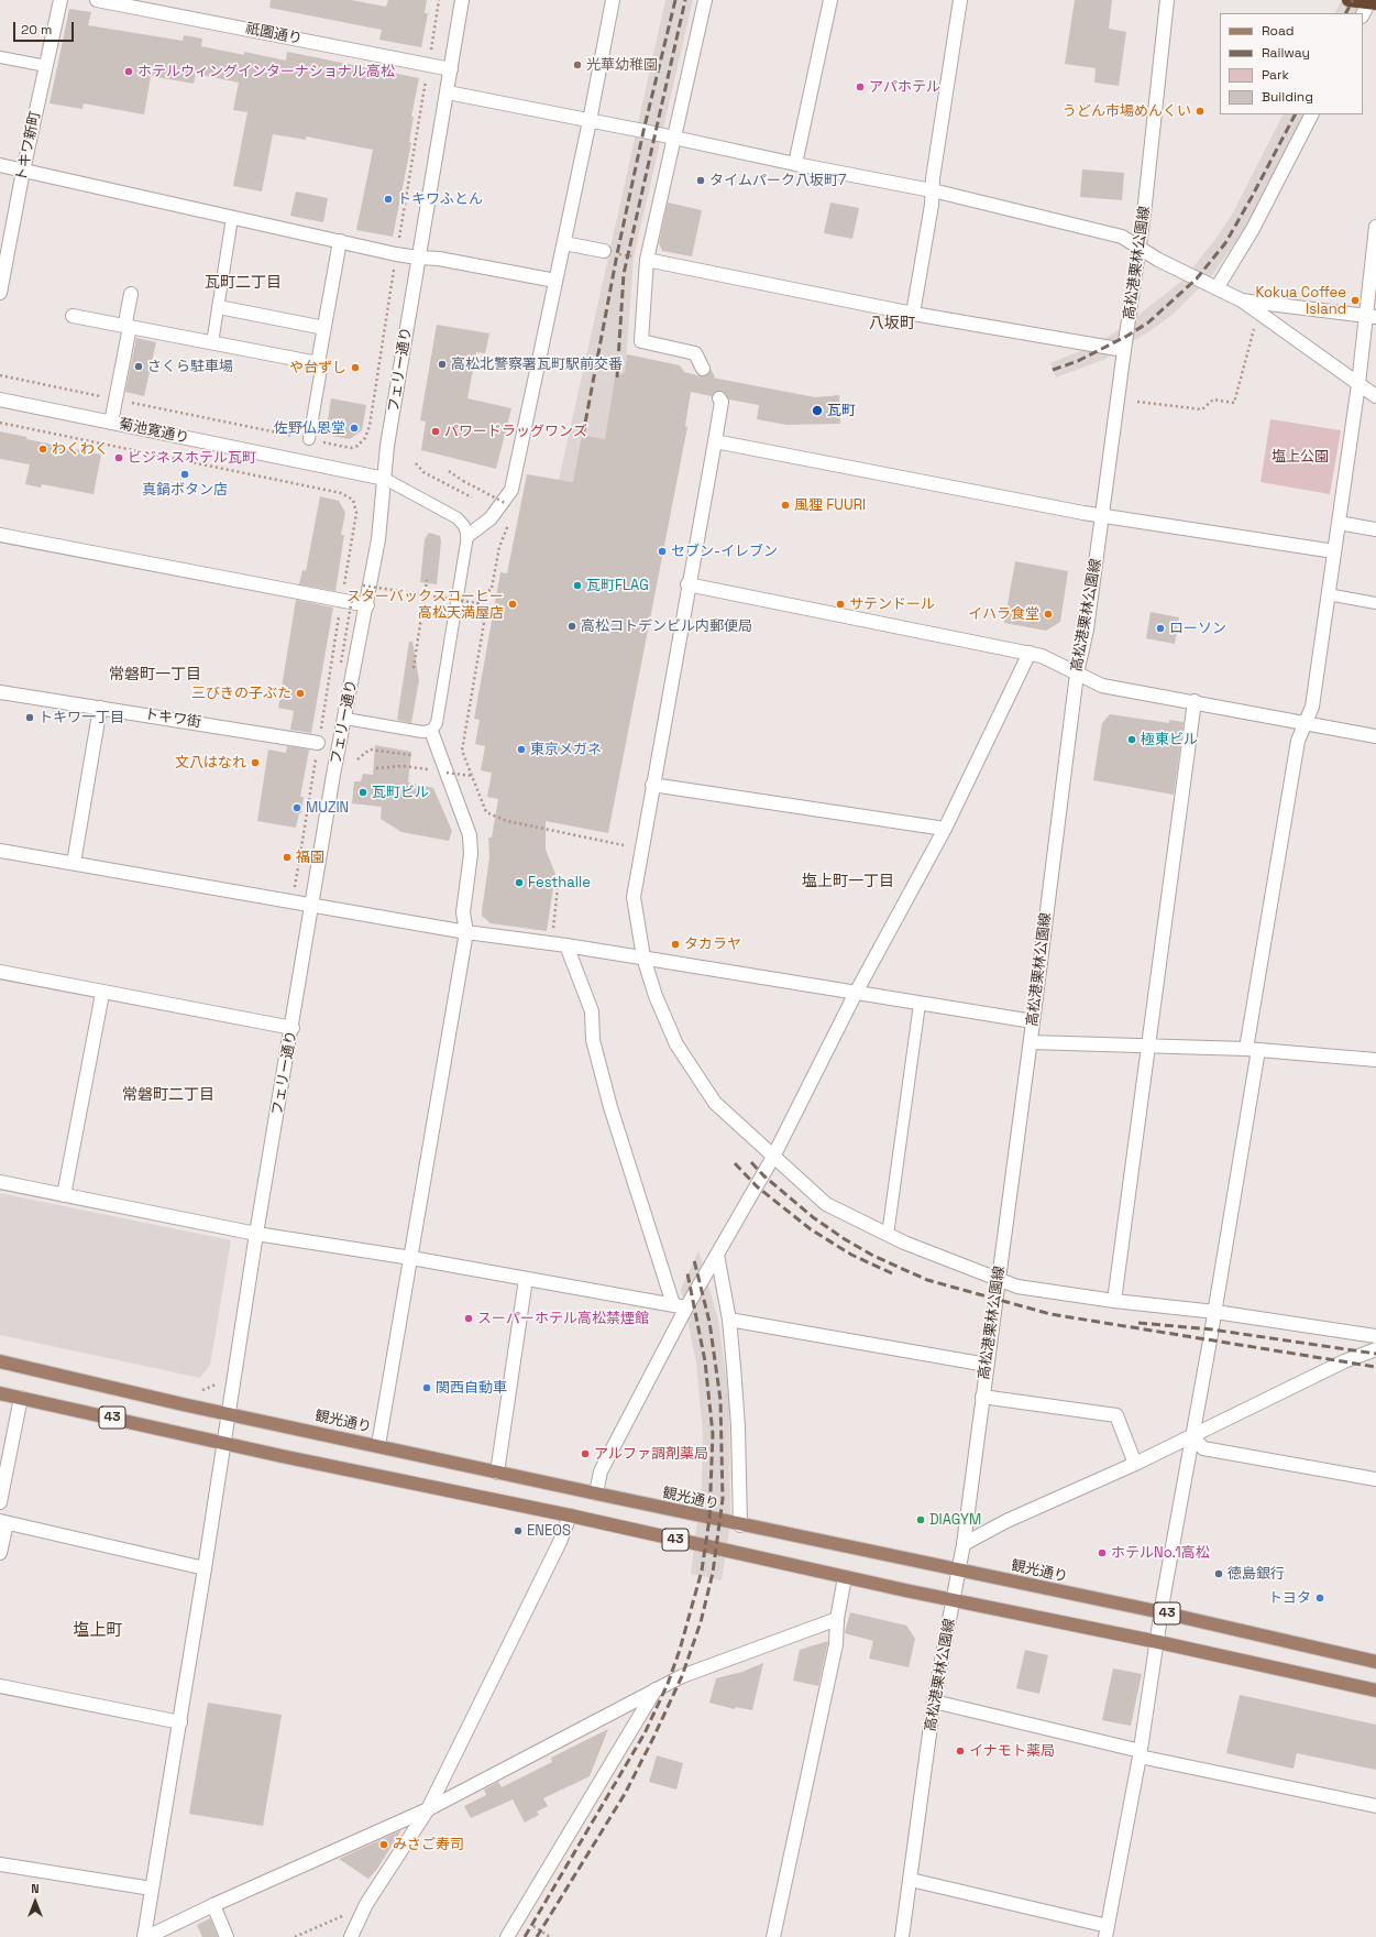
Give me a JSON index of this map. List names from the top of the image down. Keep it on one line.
{"streets":{"main road":["43","観光通り"],"street":["祇園通り","トキワ新町","高松港栗林公園線","フェリー通り","菊池寛通り","トキワ街"]},"crossings":[["祇園通り","フェリー通り"],["高松港栗林公園線","43"],["高松港栗林公園線","観光通り"],["フェリー通り","菊池寛通り"],["フェリー通り","43"],["フェリー通り","観光通り"]],"districts":["瓦町二丁目","八坂町","常磐町一丁目","塩上町一丁目","常磐町二丁目","塩上町"],"parks":["塩上公園"],"places":["光華幼稚園","ホテルウィングインターナショナル高松","アパホテル","うどん市場めんくい","タイムパーク八坂町7","トキワふとん","Kokua Coffee Island","高松北警察署瓦町駅前交番","さくら駐車場","や台ずし","瓦町","佐野仏恩堂","パワードラッグワンズ","わくわく","ビジネスホテル瓦町","真鍋ボタン店","風狸 FUURI","セブン-イレブン","瓦町FLAG","スターバックスコーヒー 高松天満屋店","サテンドール","イハラ食堂","高松コトデンビル内郵便局","ローソン","三びきの子ぶた","トキワ一丁目","極東ビル","東京メガネ","文八はなれ","瓦町ビル","MUZIN","福園","Festhalle","タカラヤ","スーパーホテル高松禁煙館","関西自動車","アルファ調剤薬局","DIAGYM","ENEOS","ホテルNo.1高松","徳島銀行","トヨタ","イナモト薬局","みさご寿司"],"legend":["Road","Railway","Park","Building"],"scale_bar":"20 m","north":"top"}
